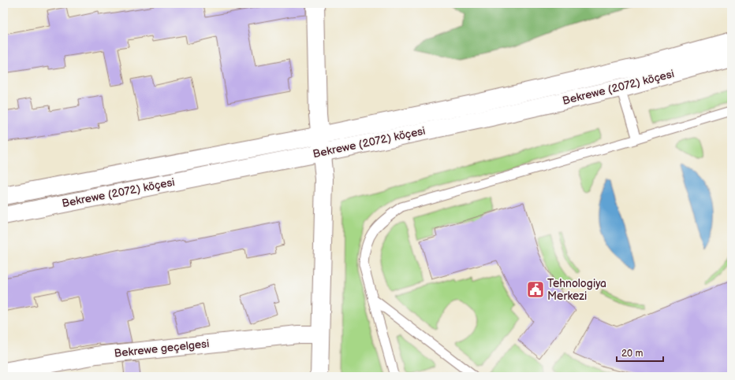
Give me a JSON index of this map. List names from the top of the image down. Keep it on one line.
{"streets":{"main road":["Bekrewe (2072) köçesi","Bekrewe geçelgesi"]},"places":{"public building":["Tehnologiya Merkezi"]},"scale_bar":"20 m"}
